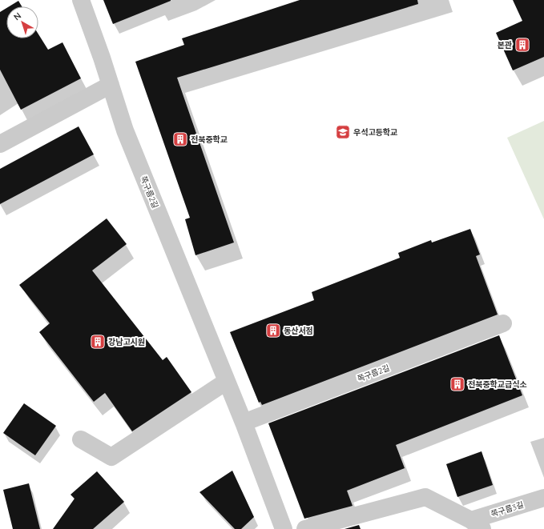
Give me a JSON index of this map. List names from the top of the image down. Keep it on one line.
{"streets":{"street":["쪽구름2길","쪽구름3길"]},"places":{"building":["본관","전북중학교","동산서점","강남고시원","전북중학교급식소"],"school or university":["우석고등학교"]},"north":"top left"}
